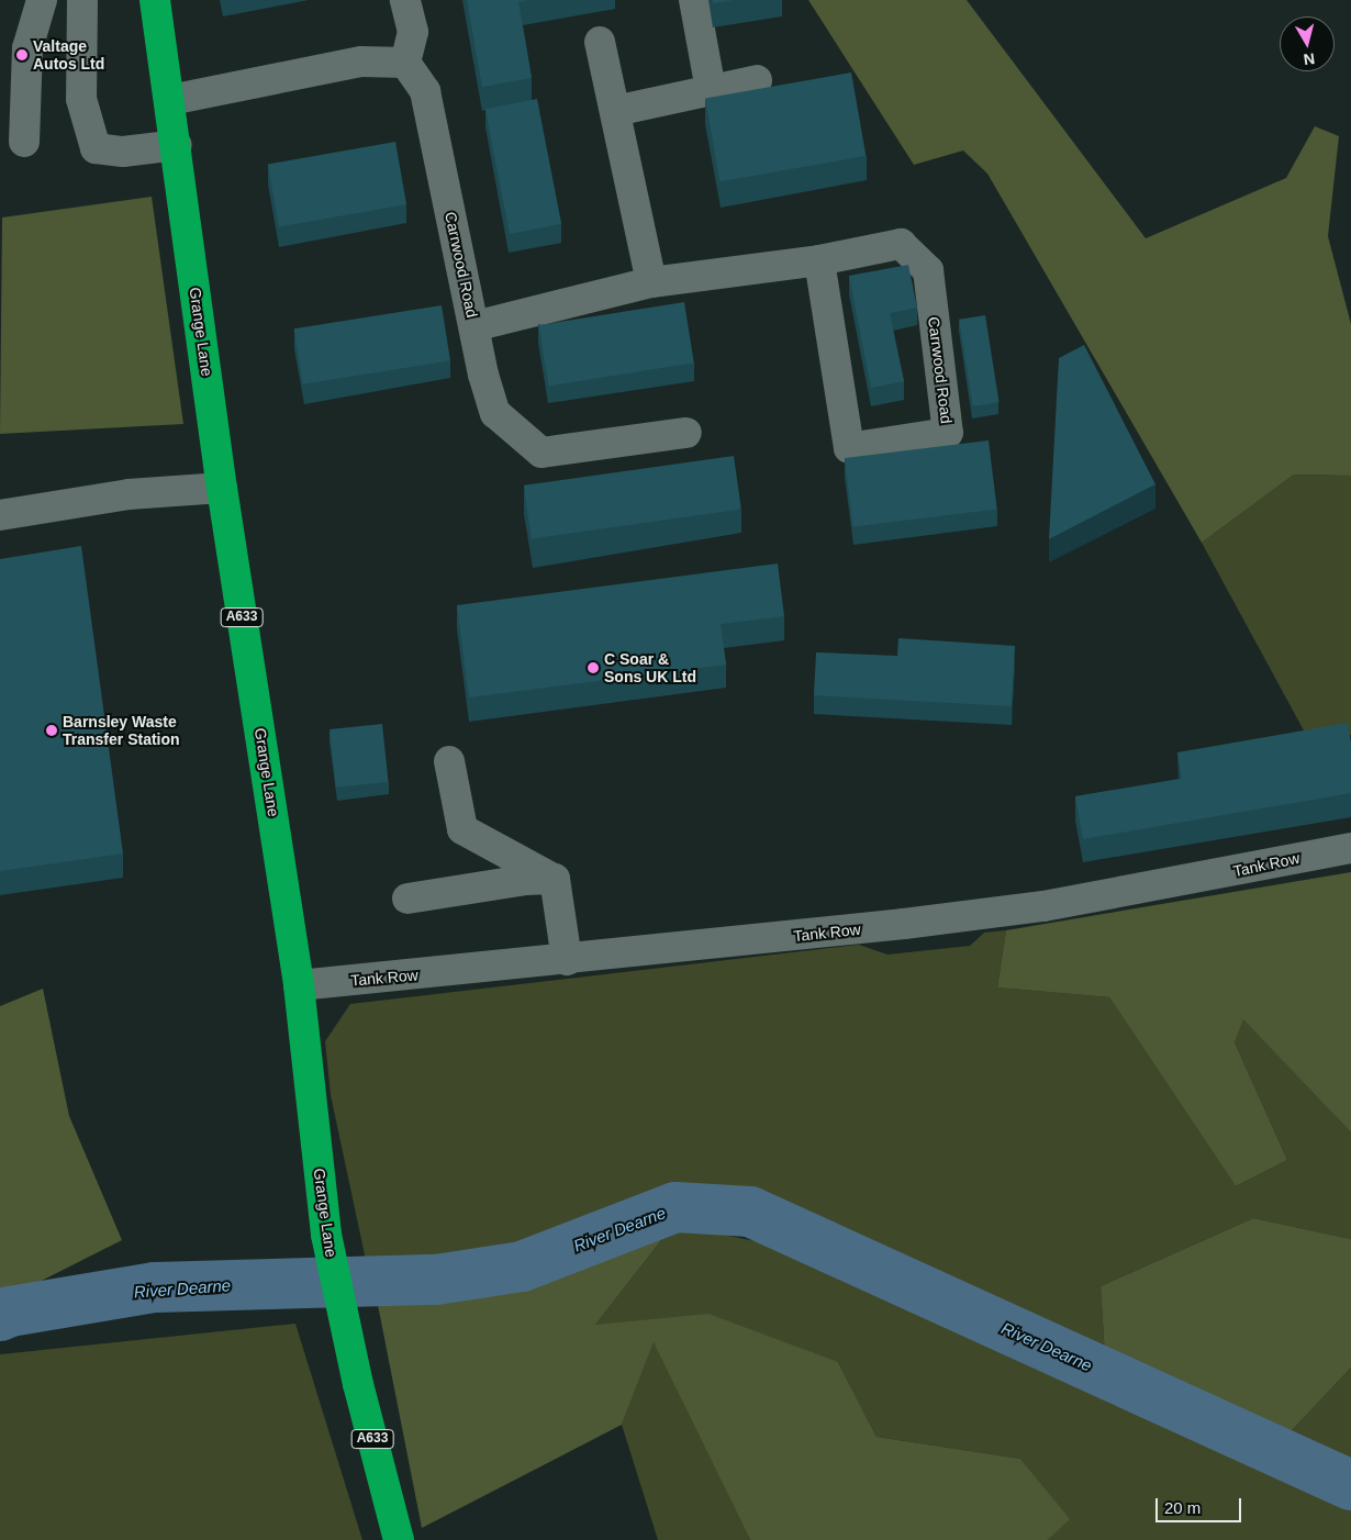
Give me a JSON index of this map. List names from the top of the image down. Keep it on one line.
{"streets":{"highway":["Grange Lane","A633"],"street":["Carrwood Road","Tank Row"]},"crossings":[["Grange Lane","Tank Row"]],"water":["River Dearne"],"places":["Valtage Autos Ltd","C Soar & Sons UK Ltd","Barnsley Waste Transfer Station"],"scale_bar":"20 m","north":"bottom"}
